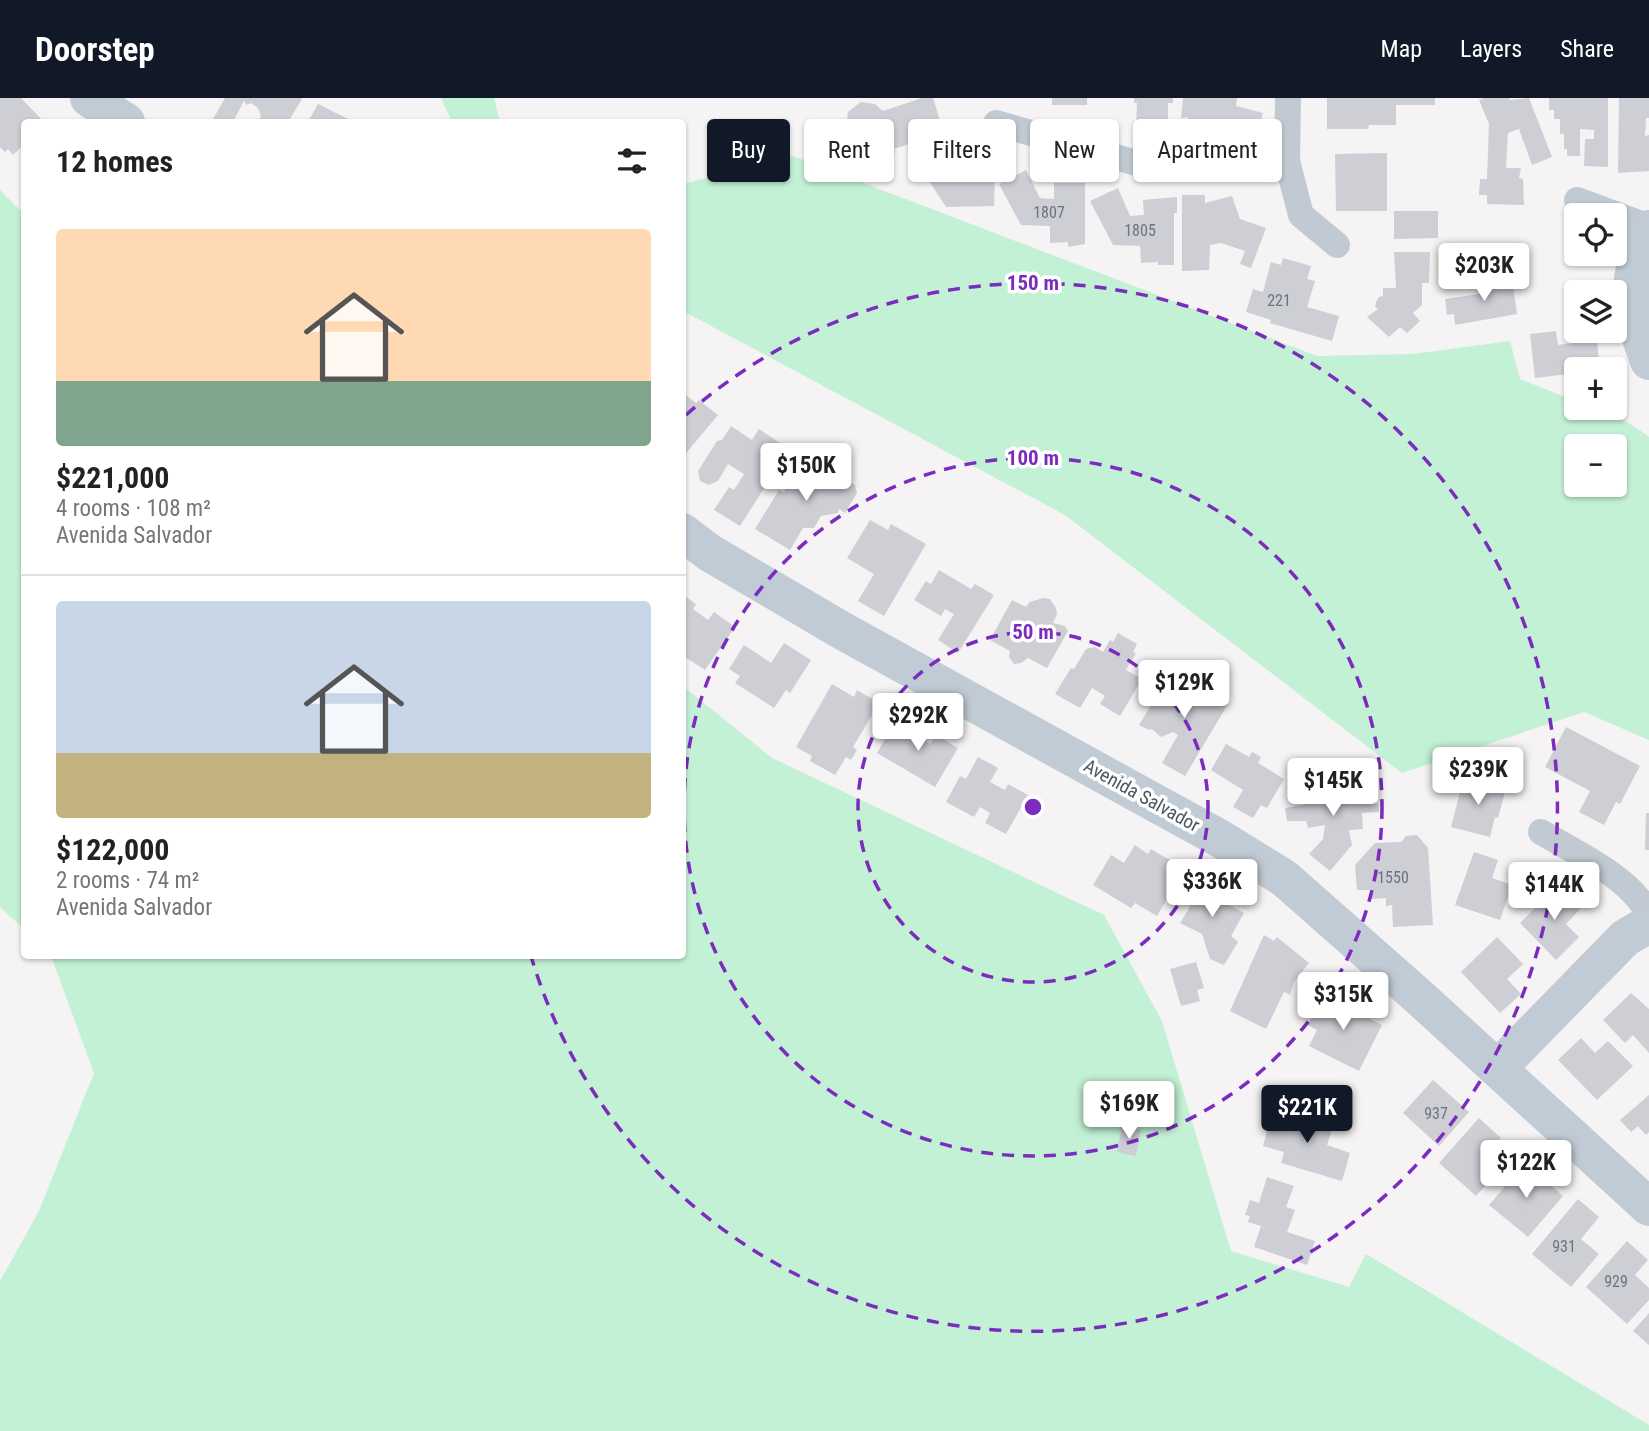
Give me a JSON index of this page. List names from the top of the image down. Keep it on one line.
{"streets":{"street":["Avenida Salvador"]},"house_numbers":["1807","1805","221","1550","937","931","929"],"page":{"header":"Doorstep","nav":["Map","Layers","Share"],"chip":["Buy","Rent","Filters","New","Apartment"],"heading":"12 homes","map_buttons":["+","−"],"list":[{"name":"$221,000","note":"4 rooms · 108 m² · Avenida Salvador"},{"name":"$122,000","note":"2 rooms · 74 m² · Avenida Salvador"}],"price":["$203K","$150K","$129K","$292K","$239K","$145K","$336K","$144K","$315K","$169K","$221K","$122K"]},"rings":["150 m","100 m","50 m"]}
